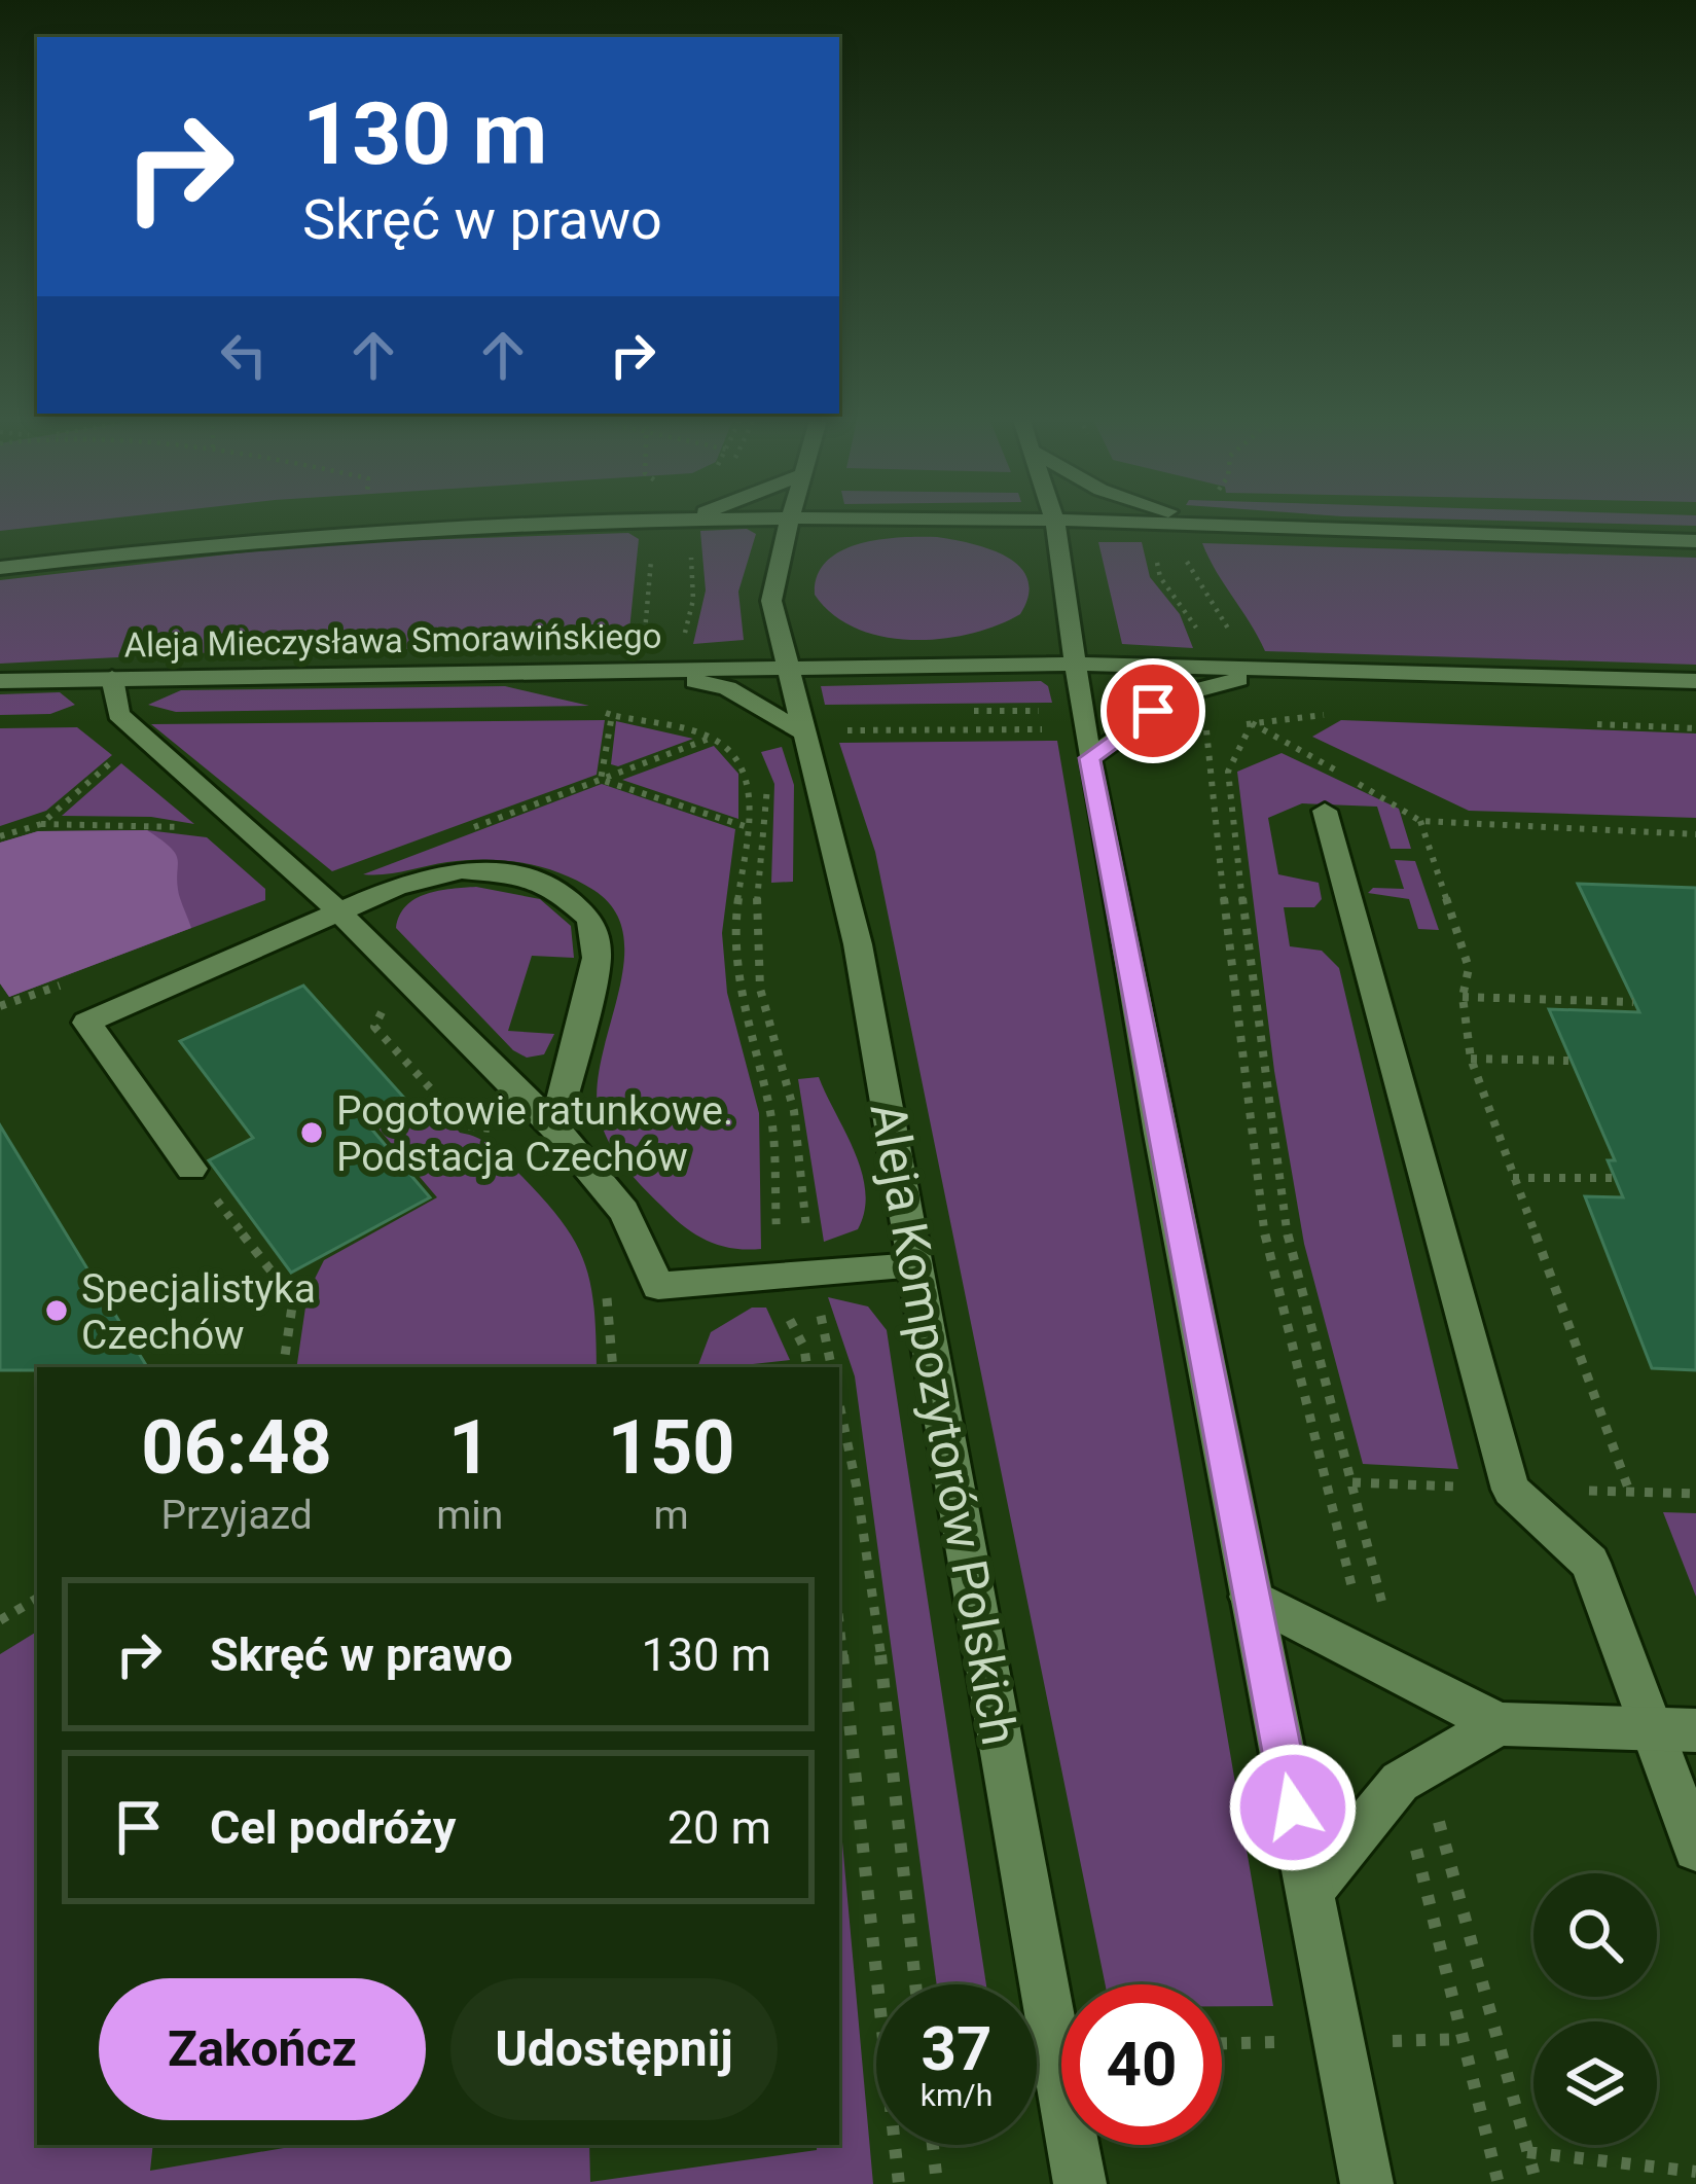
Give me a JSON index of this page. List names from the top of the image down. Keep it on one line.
{"streets":{"street":["Aleja Mieczysława Smorawińskiego","Aleja Kompozytorów Polskich"]},"crossings":[["Aleja Mieczysława Smorawińskiego","Aleja Kompozytorów Polskich"]],"places":["Pogotowie ratunkowe. Podstacja Czechów","Specjalistyka Czechów"],"page":{"turn":["130 m","Skręć w prawo"],"eta":["06:48","Przyjazd","1","min","150","m"],"list":[{"name":"Skręć w prawo","value":"130 m"},{"name":"Cel podróży","value":"20 m"}],"buttons":["Zakończ","Udostępnij"],"speed":"37 km/h","limit":"40"}}
